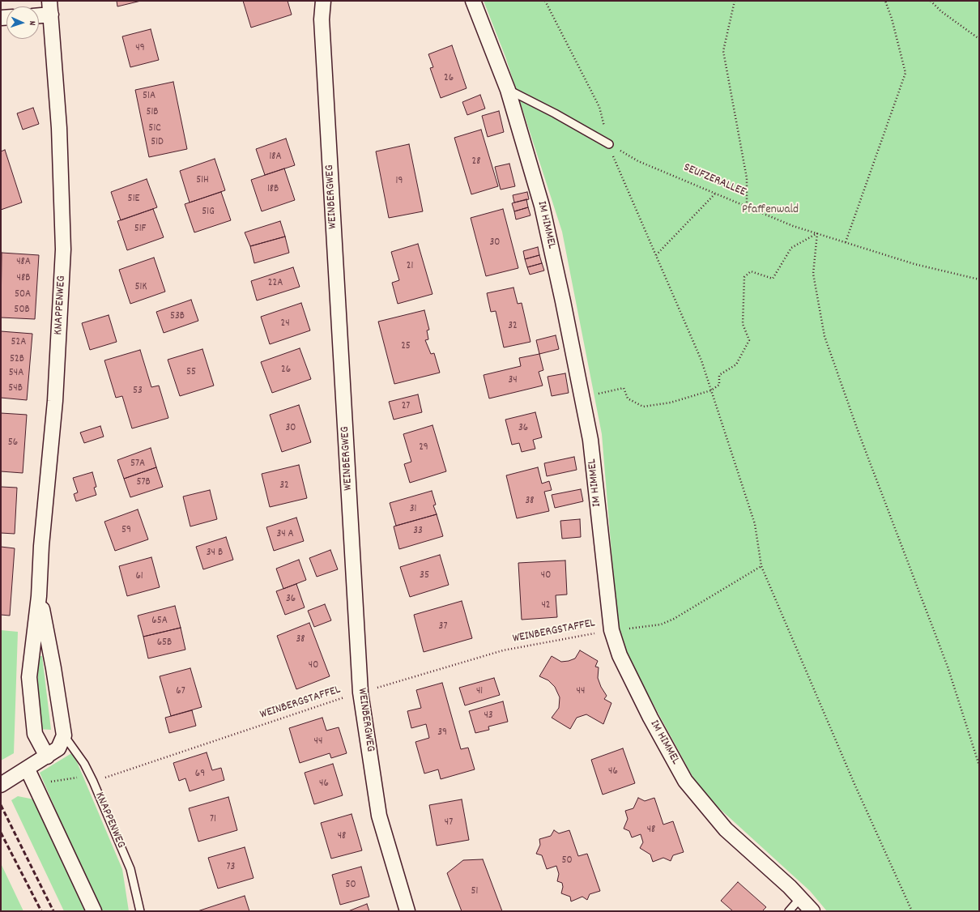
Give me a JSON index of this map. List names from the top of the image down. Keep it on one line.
{"streets":{"street":["WEINBERGWEG","IM HIMMEL","KNAPPENWEG"],"path":["SEUFZERALLEE","WEINBERGSTAFFEL"]},"crossings":[["WEINBERGWEG","WEINBERGSTAFFEL"],["IM HIMMEL","WEINBERGSTAFFEL"],["KNAPPENWEG","WEINBERGSTAFFEL"]],"parks":["Pfaffenwald"],"house_numbers":["49","26","51A","51B","51C","51D","18A","28","51H","19","18B","51E","51G","51F","30","48A","21","48B","22A","51K","50A","50B","53B","24","32","52A","25","52B","26","55","54A","34","54B","53","27","30","36","56","29","57A","57B","32","38","31","59","33","34 A","34 B","35","40","61","36","42","65A","37","38","65B","40","67","41","44","43","39","44","46","69","46","71","47","48","48","50","73","50","51"],"north":"right"}
